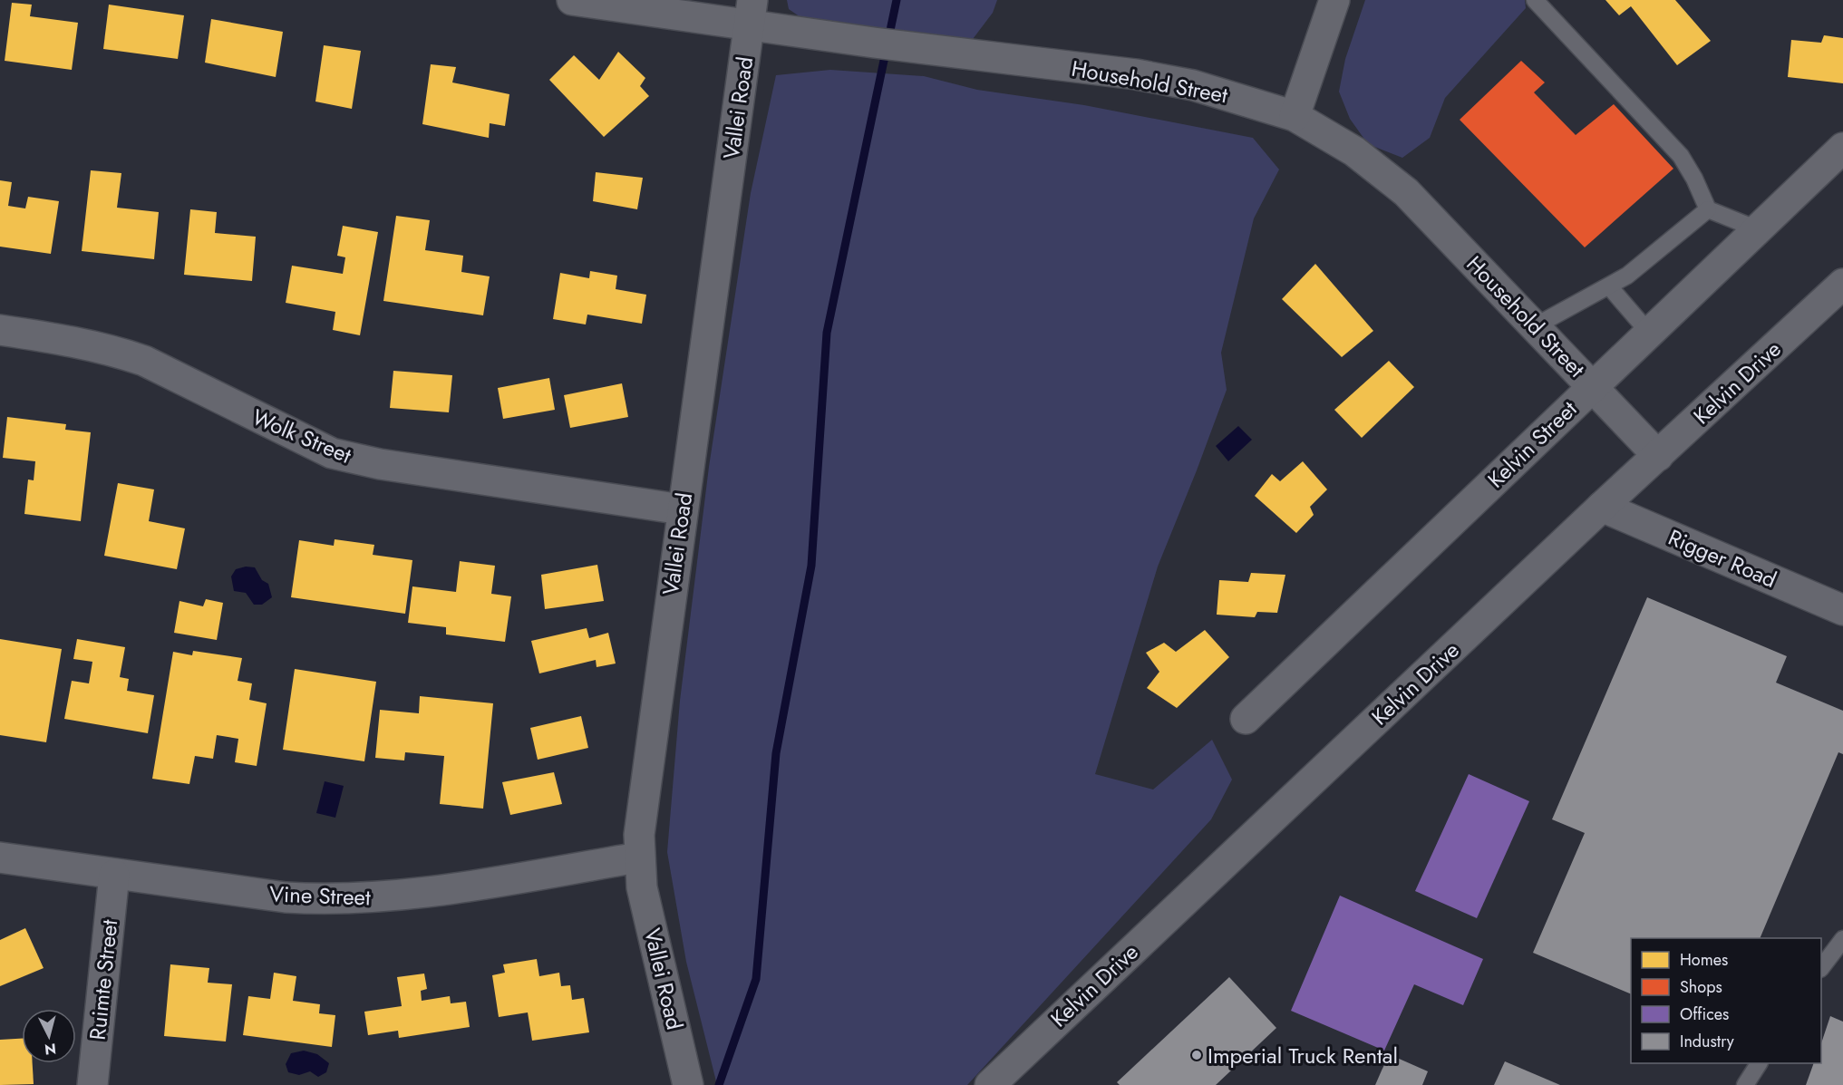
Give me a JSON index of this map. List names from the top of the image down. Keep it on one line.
{"streets":{"street":["Household Street","Vallei Road","Kelvin Drive","Wolk Street","Kelvin Street","Rigger Road","Vine Street","Ruimte Street"]},"crossings":[["Household Street","Vallei Road"],["Household Street","Kelvin Drive"],["Household Street","Kelvin Street"],["Vallei Road","Wolk Street"],["Vallei Road","Vine Street"],["Kelvin Drive","Rigger Road"],["Vine Street","Ruimte Street"]],"places":["Imperial Truck Rental"],"legend":["Homes","Shops","Offices","Industry"],"north":"bottom"}
